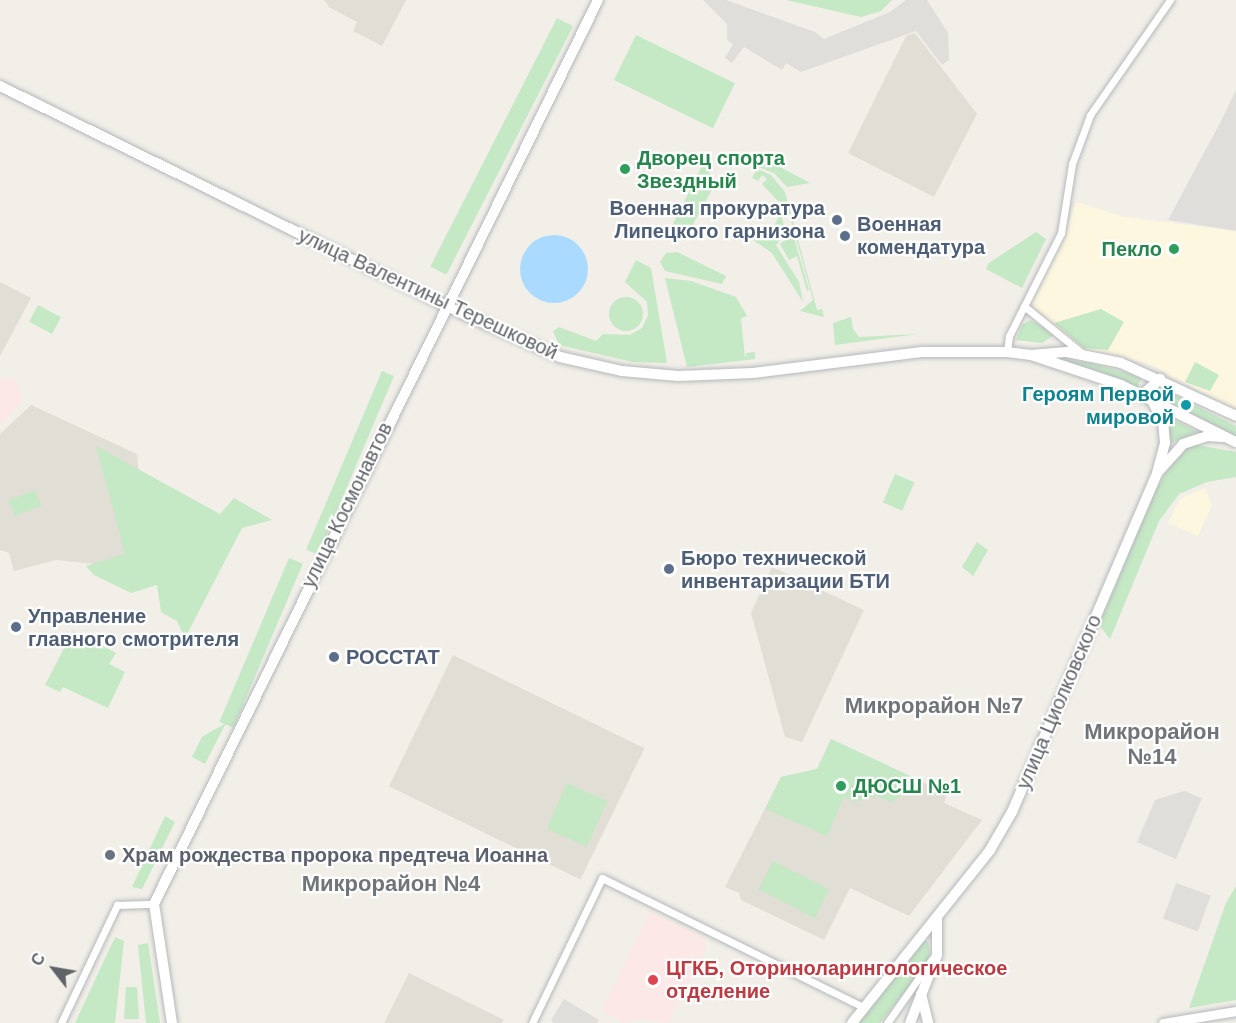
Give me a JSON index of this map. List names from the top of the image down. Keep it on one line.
{"streets":{"main road":["улица Валентины Терешковой","улица Космонавтов","улица Циолковского"]},"crossings":[["улица Валентины Терешковой","улица Космонавтов"]],"districts":["Микрорайон №7","Микрорайон №14","Микрорайон №4"],"places":["Дворец спорта Звездный","Военная прокуратура Липецкого гарнизона","Военная комендатура","Пекло","Героям Первой мировой","Бюро технической инвентаризации БТИ","Управление главного смотрителя","РОССТАТ","ДЮСШ №1","Храм рождества пророка предтеча Иоанна","ЦГКБ, Оториноларингологическое отделение"],"north":"top left"}
